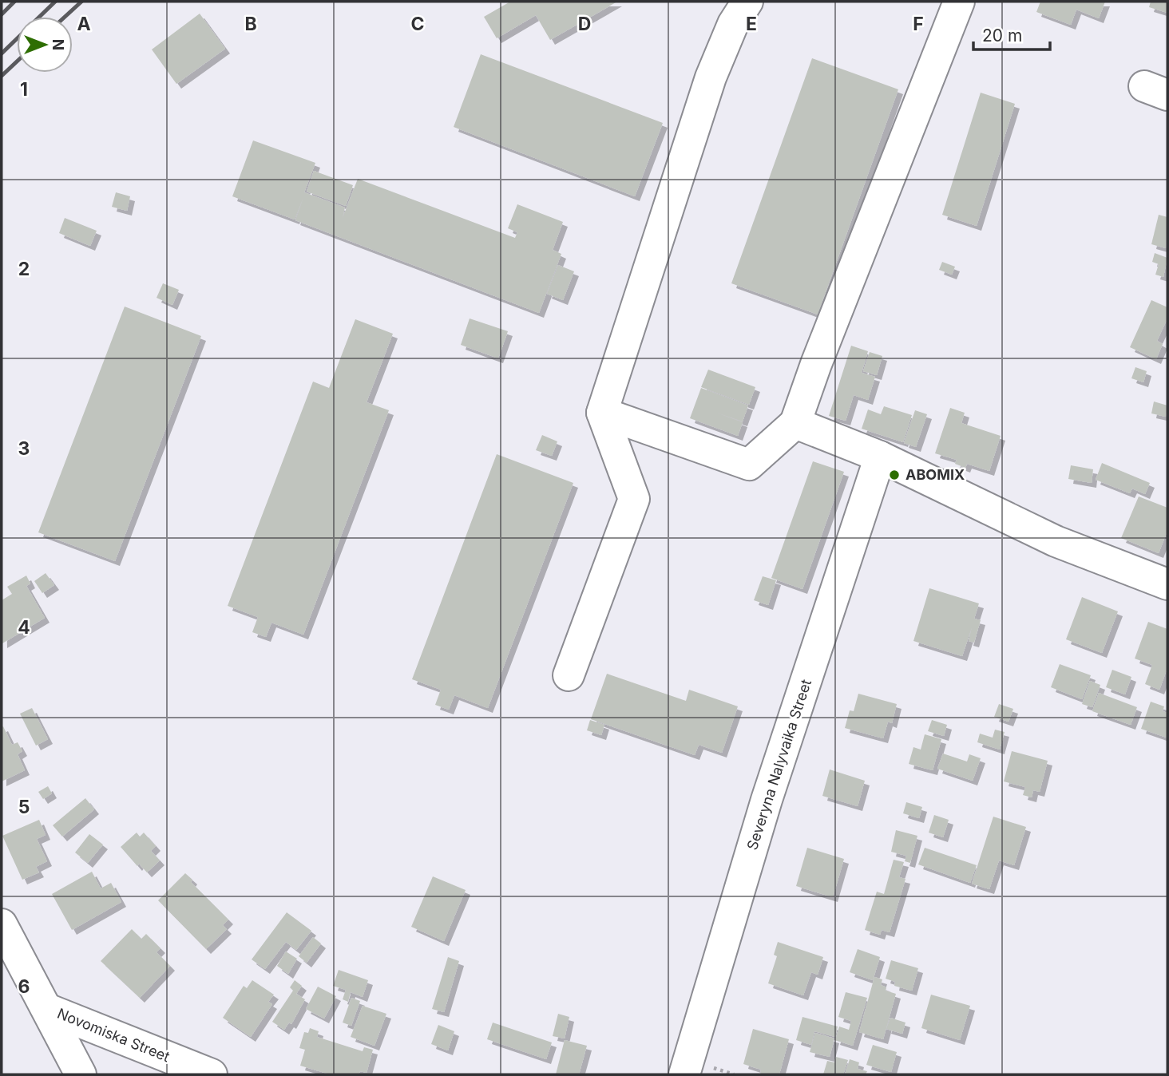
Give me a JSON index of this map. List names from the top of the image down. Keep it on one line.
{"streets":{"street":["Severyna Nalyvaika Street","Novomiska Street"]},"places":["ABOMIX"],"scale_bar":"20 m","north":"right","grid":{"columns":["A","B","C","D","E","F"],"rows":["1","2","3","4","5","6"]}}
